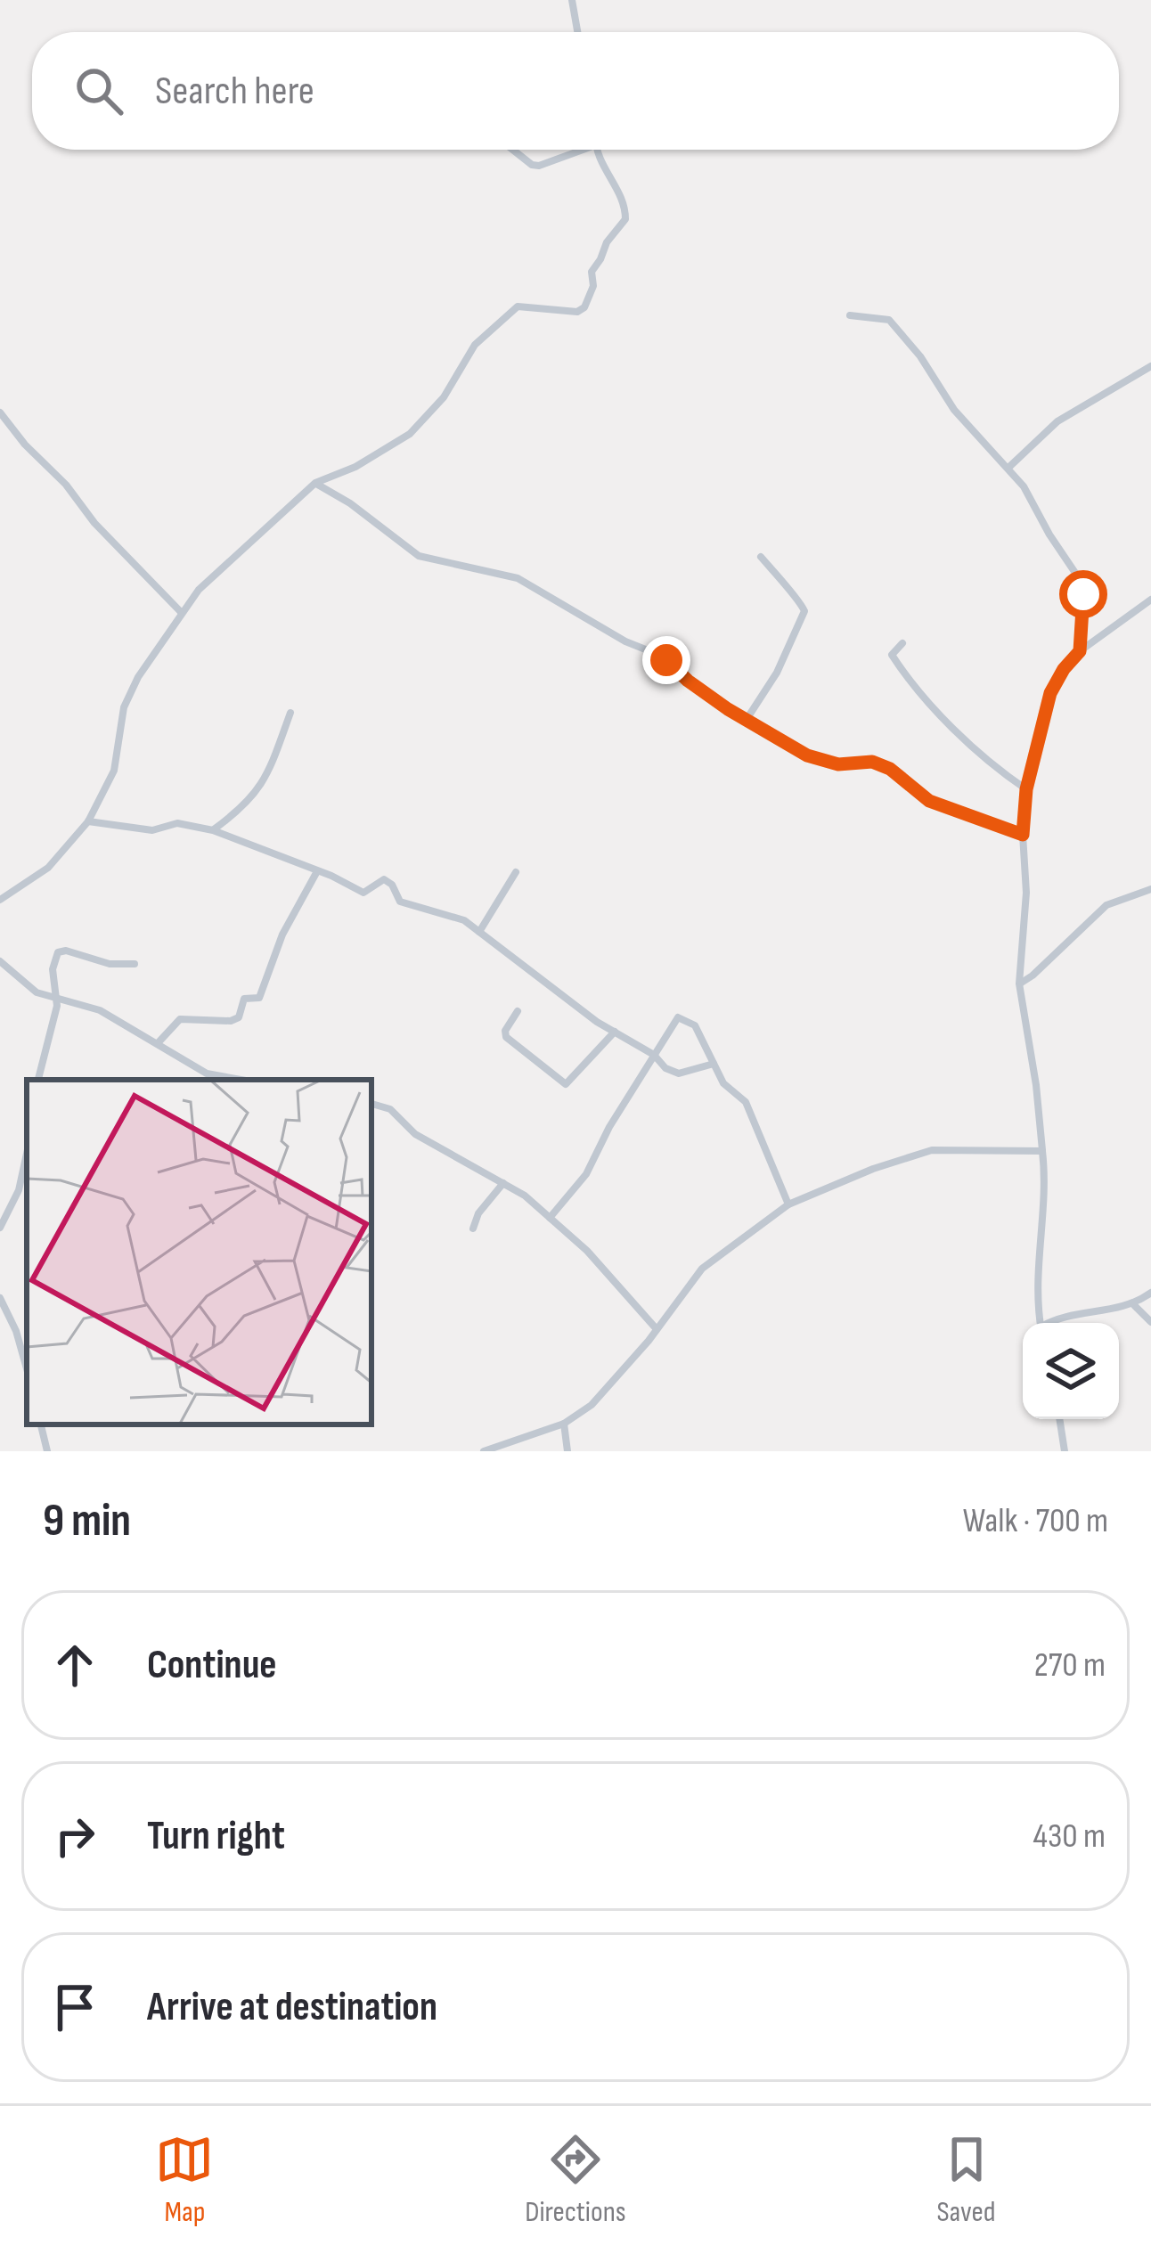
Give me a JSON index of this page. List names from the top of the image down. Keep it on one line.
{"page":{"search":"Search here","heading":["9 min","Walk · 700 m"],"list":[["Continue","270 m"],["Turn right","430 m"],"Arrive at destination"],"nav":["Map","Directions","Saved"]}}
